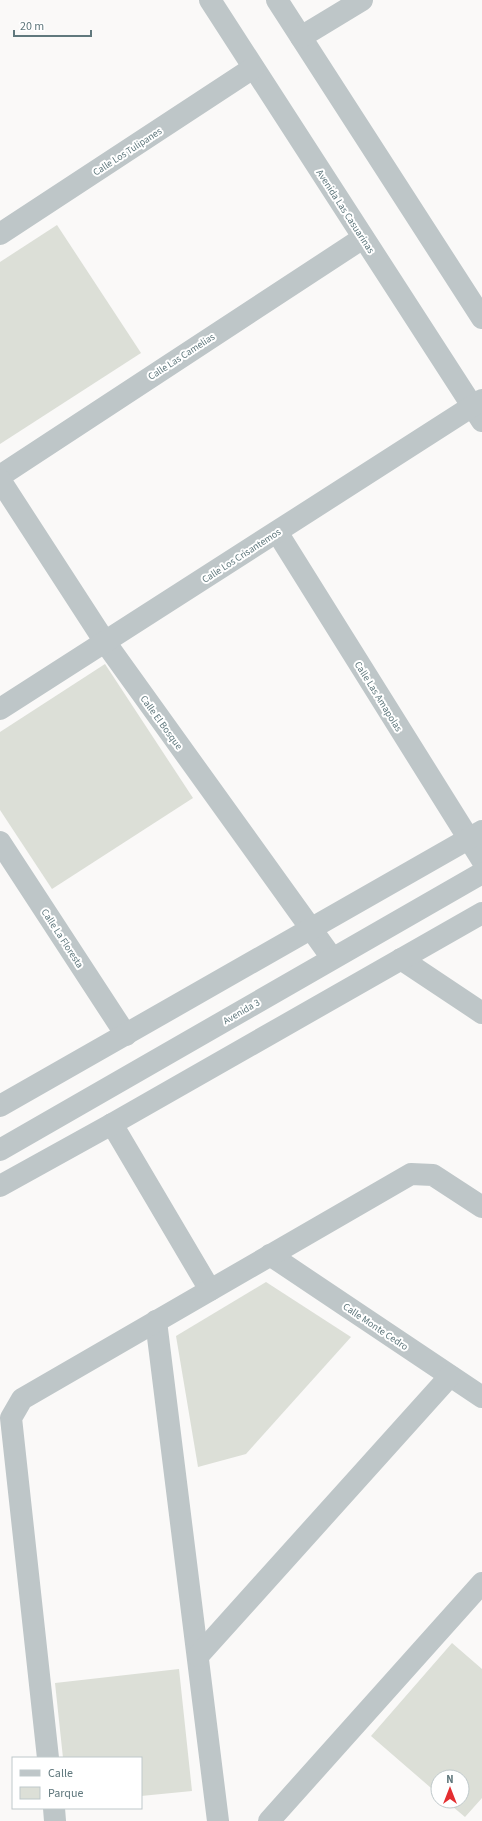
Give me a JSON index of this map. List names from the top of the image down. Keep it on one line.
{"streets":{"street":["Calle Los Tulipanes","Avenida Las Casuarinas","Calle Las Camelias","Calle Los Crisantemos","Calle Las Amapolas","Calle El Bosque","Calle La Floresta","Avenida 3","Calle Monte Cedro"]},"crossings":[["Calle Los Tulipanes","Avenida Las Casuarinas"],["Avenida Las Casuarinas","Calle Las Camelias"],["Avenida Las Casuarinas","Calle Los Crisantemos"],["Calle Los Crisantemos","Calle Las Amapolas"],["Calle Los Crisantemos","Calle El Bosque"],["Calle El Bosque","Avenida 3"]],"legend":["Calle","Parque"],"scale_bar":"20 m","north":"top"}
